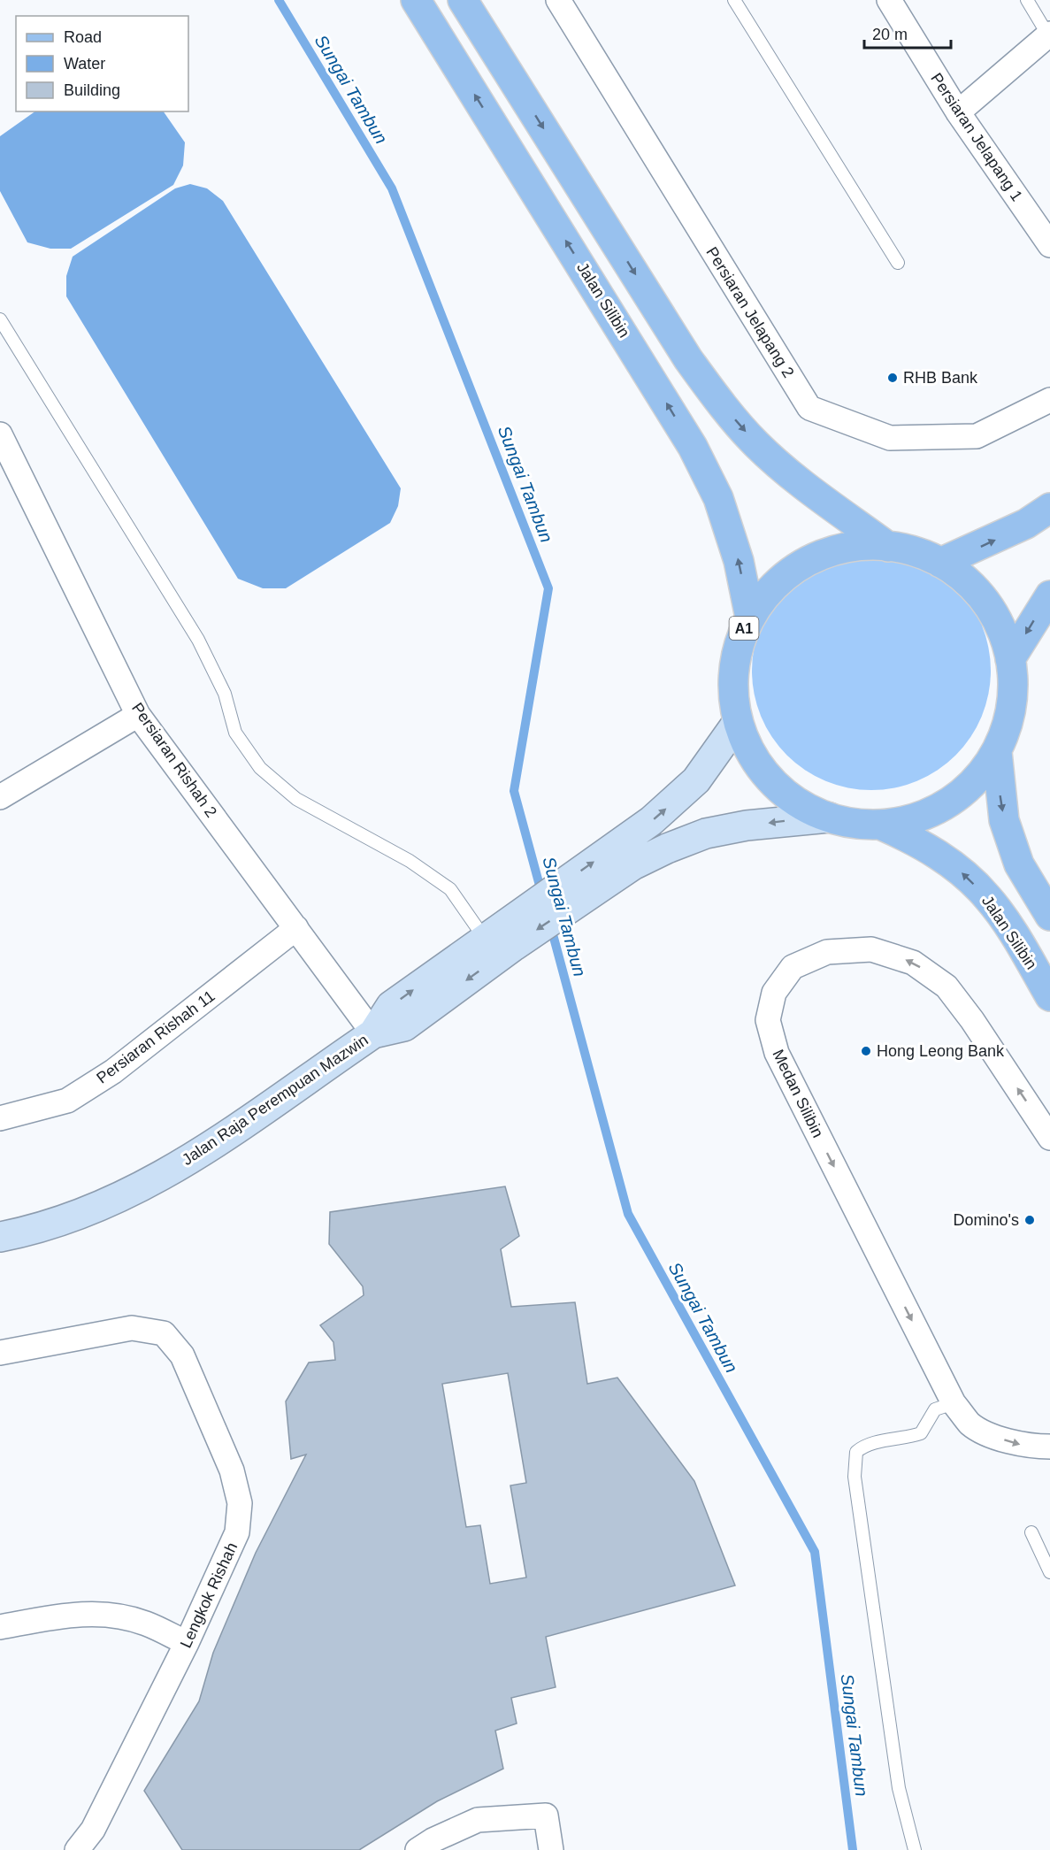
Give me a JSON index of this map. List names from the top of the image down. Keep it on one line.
{"streets":{"main road":["Jalan Silibin","A1","Jalan Raja Perempuan Mazwin"],"street":["Persiaran Jelapang 1","Persiaran Jelapang 2","Persiaran Rishah 2","Persiaran Rishah 11","Medan Silibin","Lengkok Rishah"]},"crossings":[["Jalan Silibin","A1"],["A1","Jalan Raja Perempuan Mazwin"],["Persiaran Rishah 2","Persiaran Rishah 11"],["Persiaran Rishah 2","Jalan Raja Perempuan Mazwin"]],"water":["Sungai Tambun"],"places":["RHB Bank","Hong Leong Bank","Domino's"],"legend":["Road","Water","Building"],"scale_bar":"20 m"}
